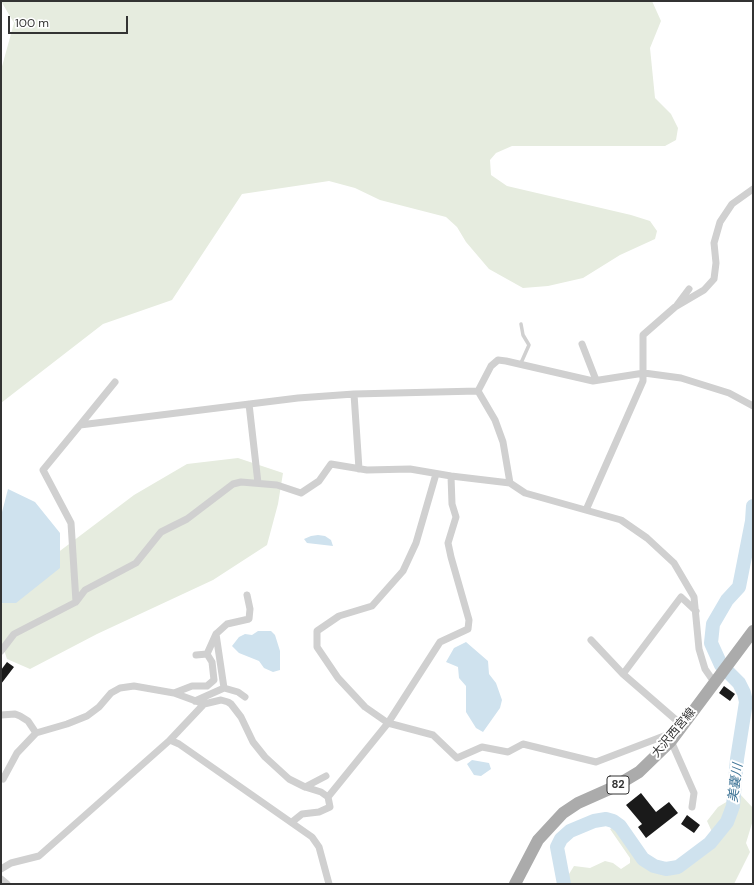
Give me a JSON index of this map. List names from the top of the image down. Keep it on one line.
{"streets":{"main road":["大沢西宮線","82"]},"water":["美嚢川"],"scale_bar":"100 m"}
